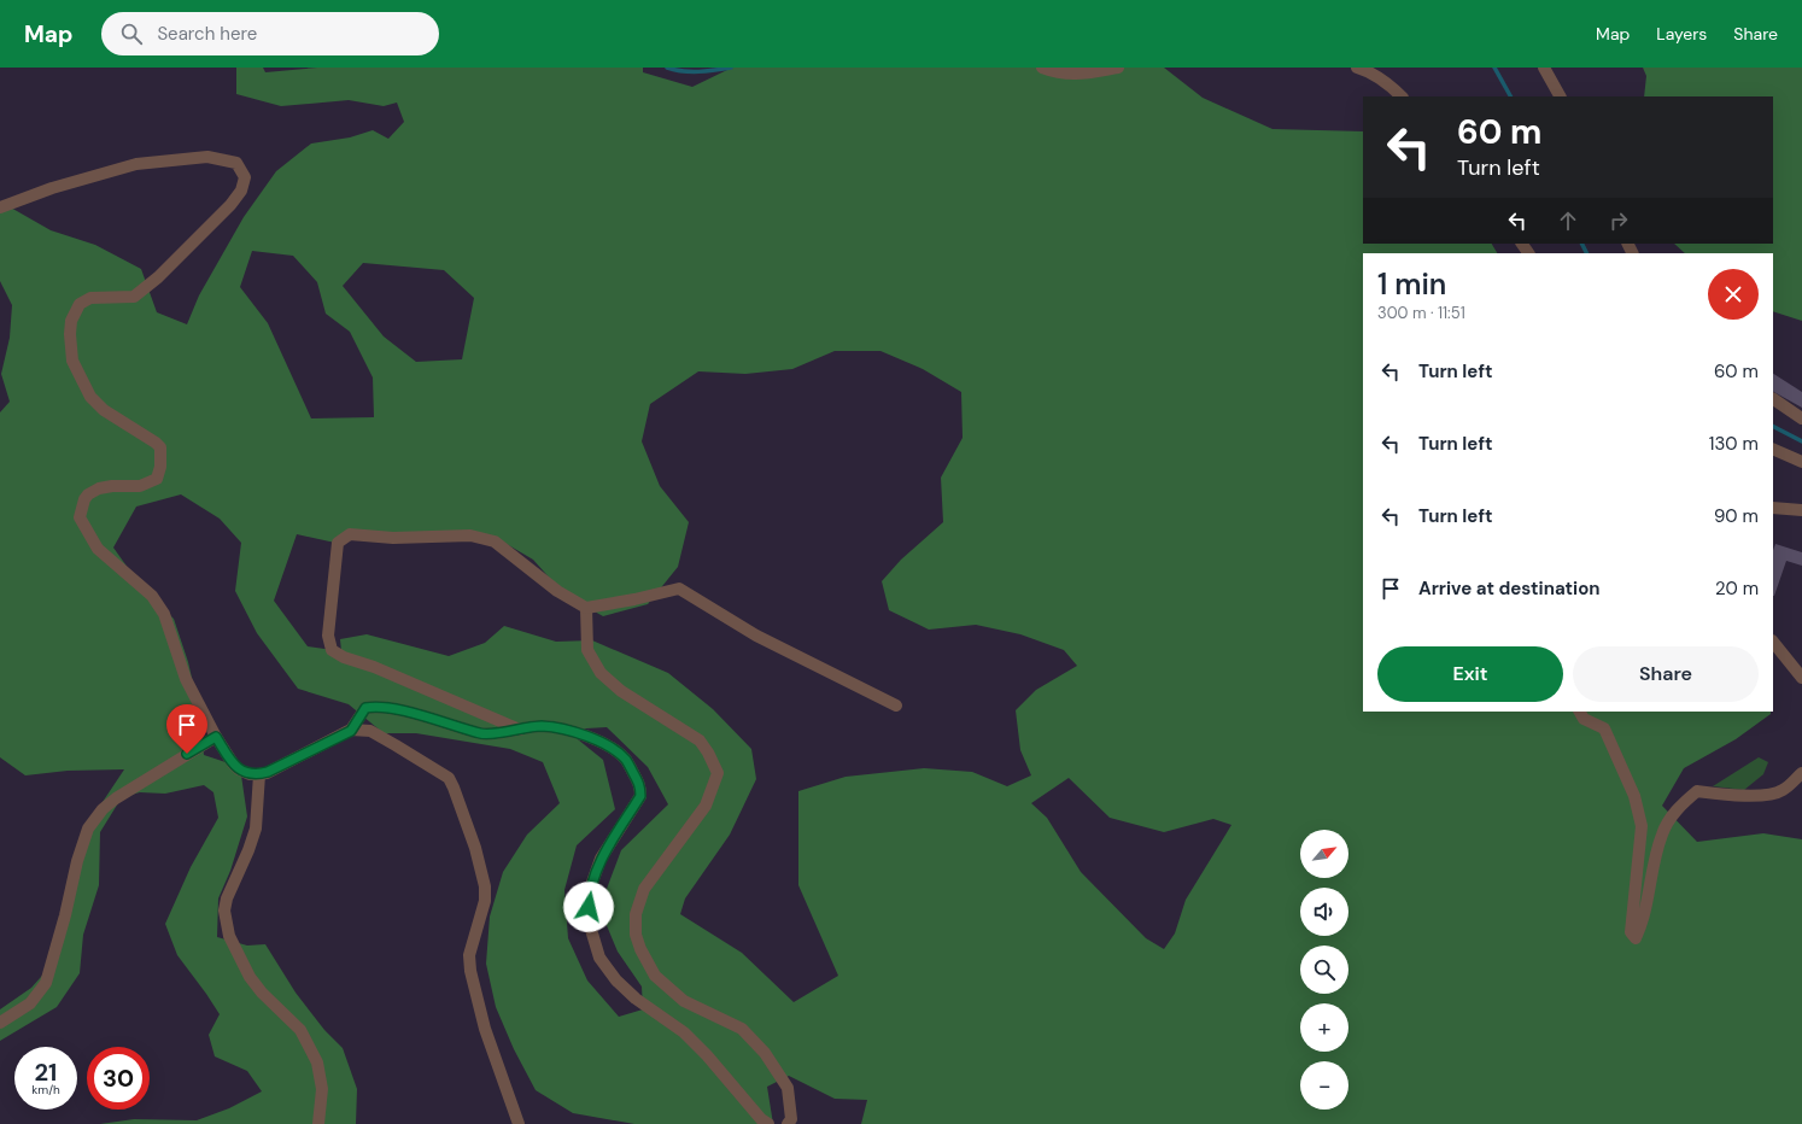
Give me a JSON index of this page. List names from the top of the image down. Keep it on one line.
{"north":"top right","page":{"header":"Map","search":"Search here","nav":["Map","Layers","Share"],"turn":["60 m","Turn left"],"heading":["1 min","300 m · 11:51"],"list":[{"name":"Turn left","value":"60 m"},{"name":"Turn left","value":"130 m"},{"name":"Turn left","value":"90 m"},{"name":"Arrive at destination","value":"20 m"}],"buttons":["Exit","Share"],"map_buttons":["+","−"],"speed":"21 km/h","limit":"30"}}
